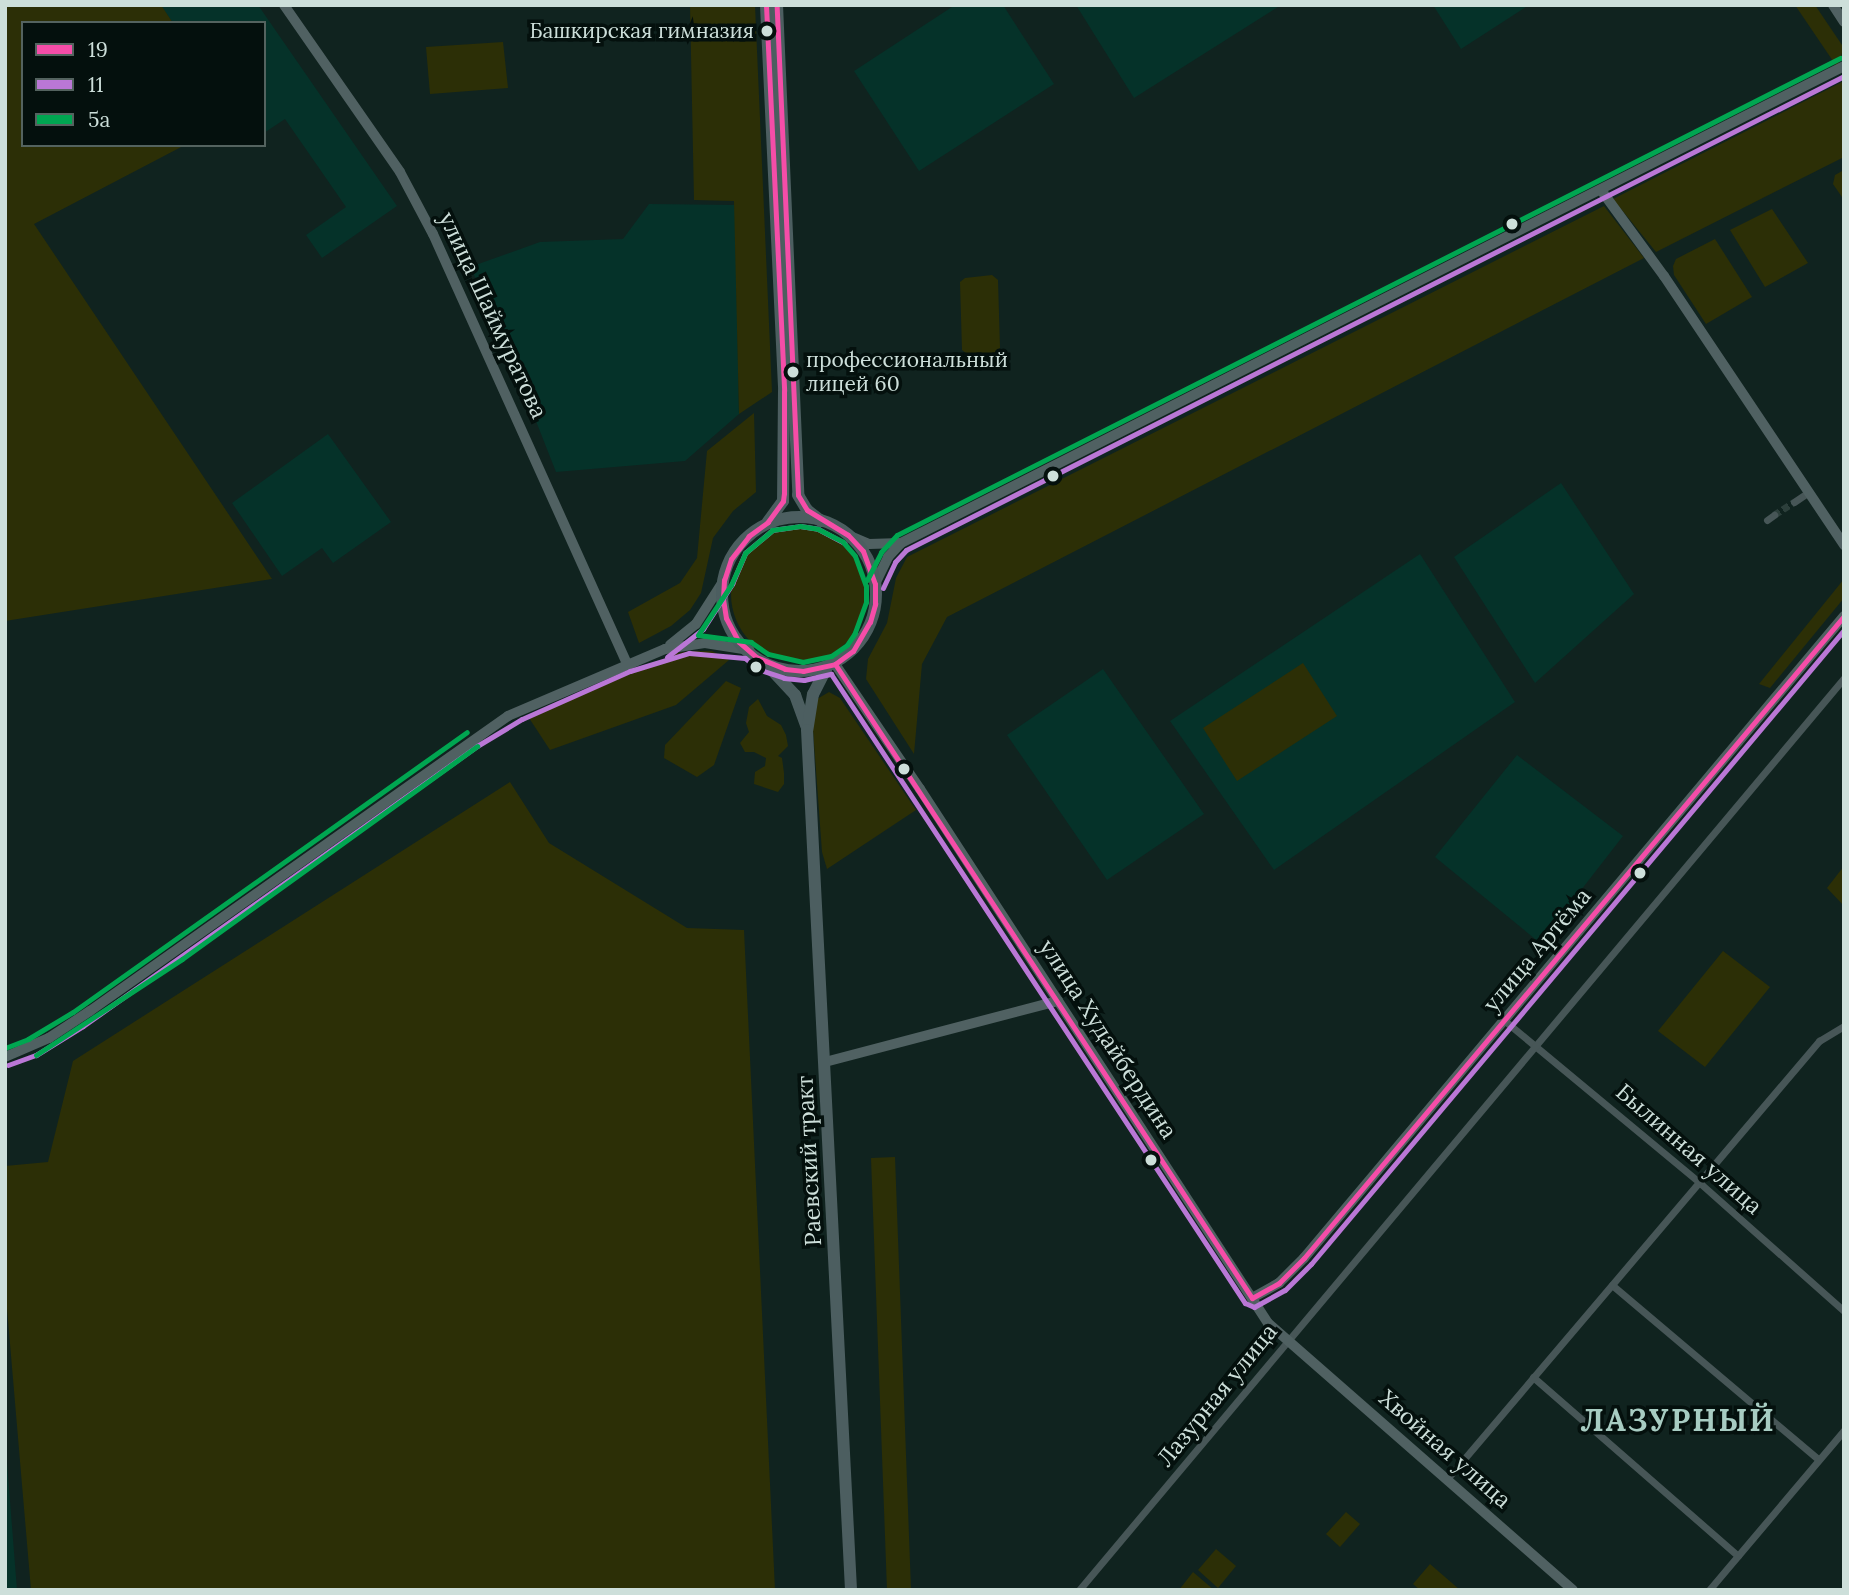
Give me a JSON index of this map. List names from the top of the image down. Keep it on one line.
{"streets":{"main road":["улица Шаймуратова","улица Артёма","улица Худайбердина","Раевский тракт","Хвойная улица"],"street":["Былинная улица","Лазурная улица"]},"crossings":[["улица Артёма","улица Худайбердина"],["улица Артёма","Былинная улица"],["улица Худайбердина","Раевский тракт"],["улица Худайбердина","Лазурная улица"],["улица Худайбердина","Хвойная улица"],["Былинная улица","Лазурная улица"],["Лазурная улица","Хвойная улица"]],"districts":["ЛАЗУРНЫЙ"],"places":["Башкирская гимназия","профессиональный лицей 60"],"lines":["transit line 19","transit line 5а","transit line 11"],"legend":["19","11","5а"]}
